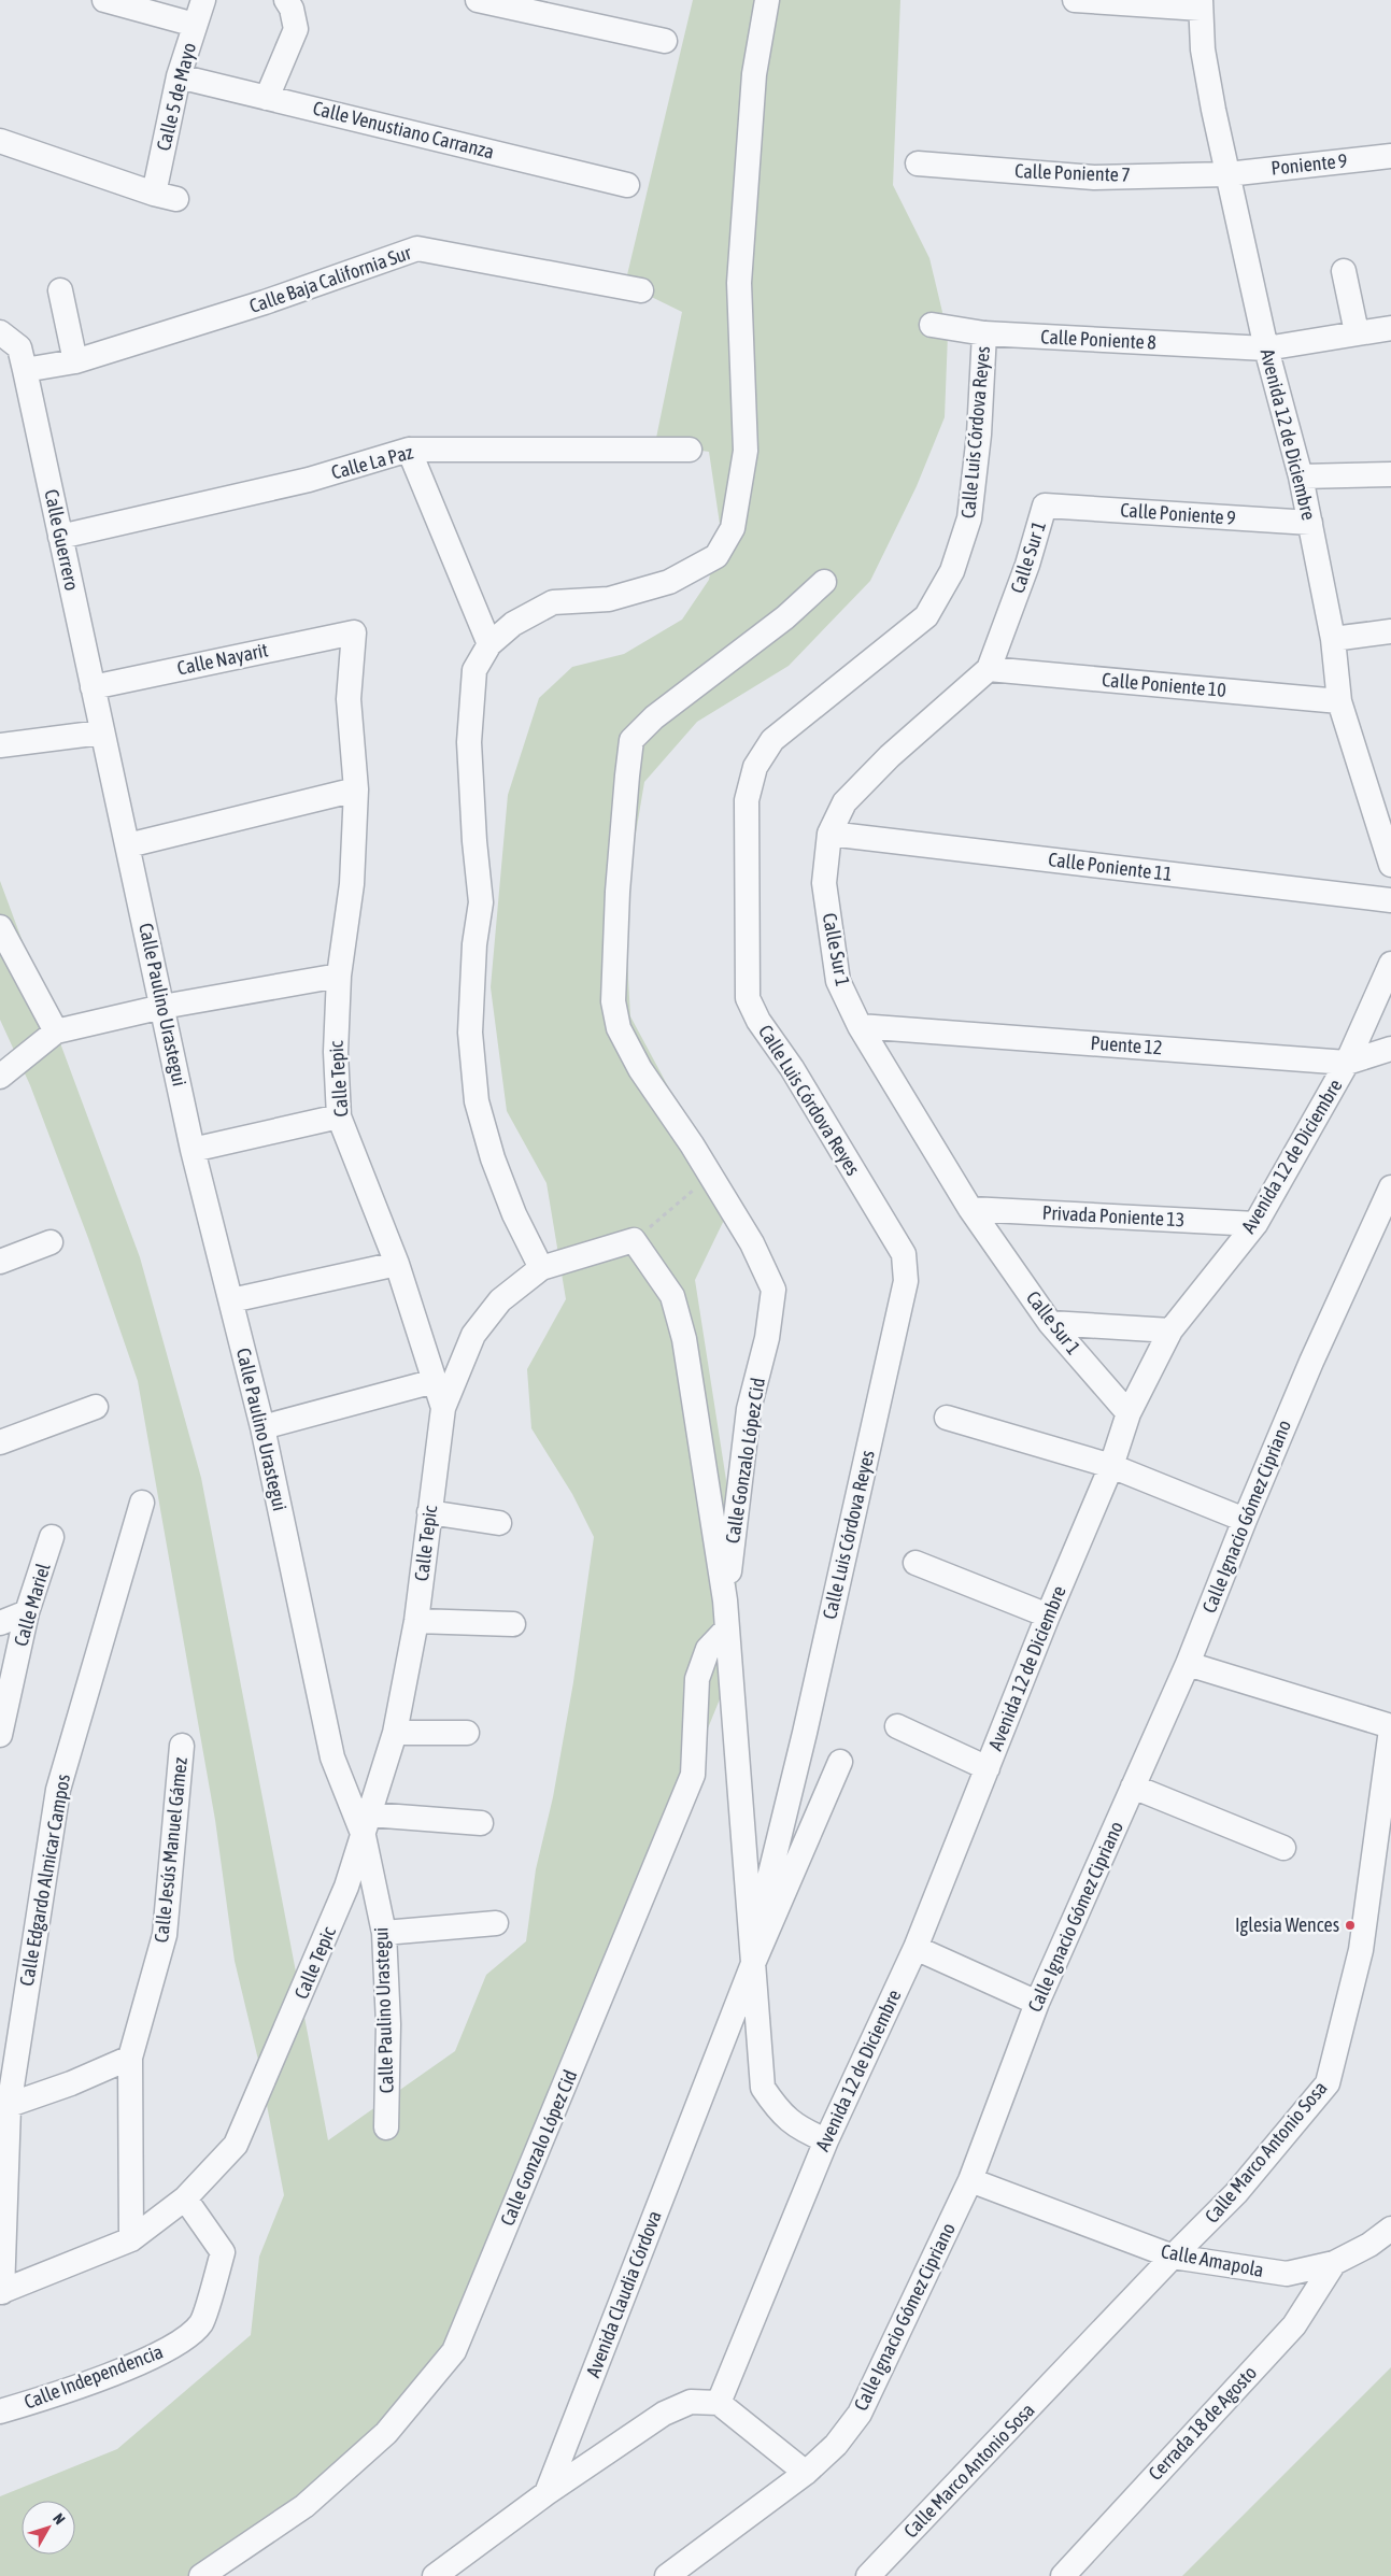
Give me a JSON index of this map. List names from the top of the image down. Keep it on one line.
{"streets":{"street":["Calle 5 de Mayo","Calle Venustiano Carranza","Poniente 9","Calle Poniente 7","Calle Baja California Sur","Calle Poniente 8","Calle Luis Córdova Reyes","Avenida 12 de Diciembre","Calle La Paz","Calle Poniente 9","Calle Guerrero","Calle Sur 1","Calle Nayarit","Calle Poniente 10","Calle Poniente 11","Calle Paulino Urastegui","Puente 12","Calle Tepic","Privada Poniente 13","Calle Gonzalo López Cid","Calle Ignacio Gómez Cipriano","Calle Mariel","Calle Jesús Manuel Gámez","Calle Edgardo Almicar Campos","Calle Marco Antonio Sosa","Calle Amapola","Avenida Claudia Córdova","Calle Independencia","Cerrada 18 de Agosto"]},"crossings":[["Calle 5 de Mayo","Calle Venustiano Carranza"],["Poniente 9","Calle Poniente 7"],["Poniente 9","Avenida 12 de Diciembre"],["Calle Poniente 7","Avenida 12 de Diciembre"],["Calle Baja California Sur","Calle Guerrero"],["Calle Poniente 8","Calle Luis Córdova Reyes"],["Calle Poniente 8","Avenida 12 de Diciembre"],["Avenida 12 de Diciembre","Calle Poniente 9"],["Avenida 12 de Diciembre","Calle Sur 1"],["Avenida 12 de Diciembre","Calle Poniente 10"],["Avenida 12 de Diciembre","Puente 12"],["Avenida 12 de Diciembre","Privada Poniente 13"],["Calle La Paz","Calle Guerrero"],["Calle Poniente 9","Calle Sur 1"],["Calle Guerrero","Calle Nayarit"],["Calle Guerrero","Calle Paulino Urastegui"],["Calle Sur 1","Calle Poniente 10"],["Calle Sur 1","Calle Poniente 11"],["Calle Sur 1","Puente 12"],["Calle Sur 1","Privada Poniente 13"],["Calle Nayarit","Calle Tepic"],["Calle Paulino Urastegui","Calle Tepic"],["Calle Tepic","Calle Jesús Manuel Gámez"],["Calle Tepic","Calle Edgardo Almicar Campos"],["Calle Tepic","Calle Independencia"],["Calle Ignacio Gómez Cipriano","Calle Amapola"],["Calle Marco Antonio Sosa","Calle Amapola"],["Calle Amapola","Cerrada 18 de Agosto"]],"places":["Iglesia Wences"],"north":"top right"}
